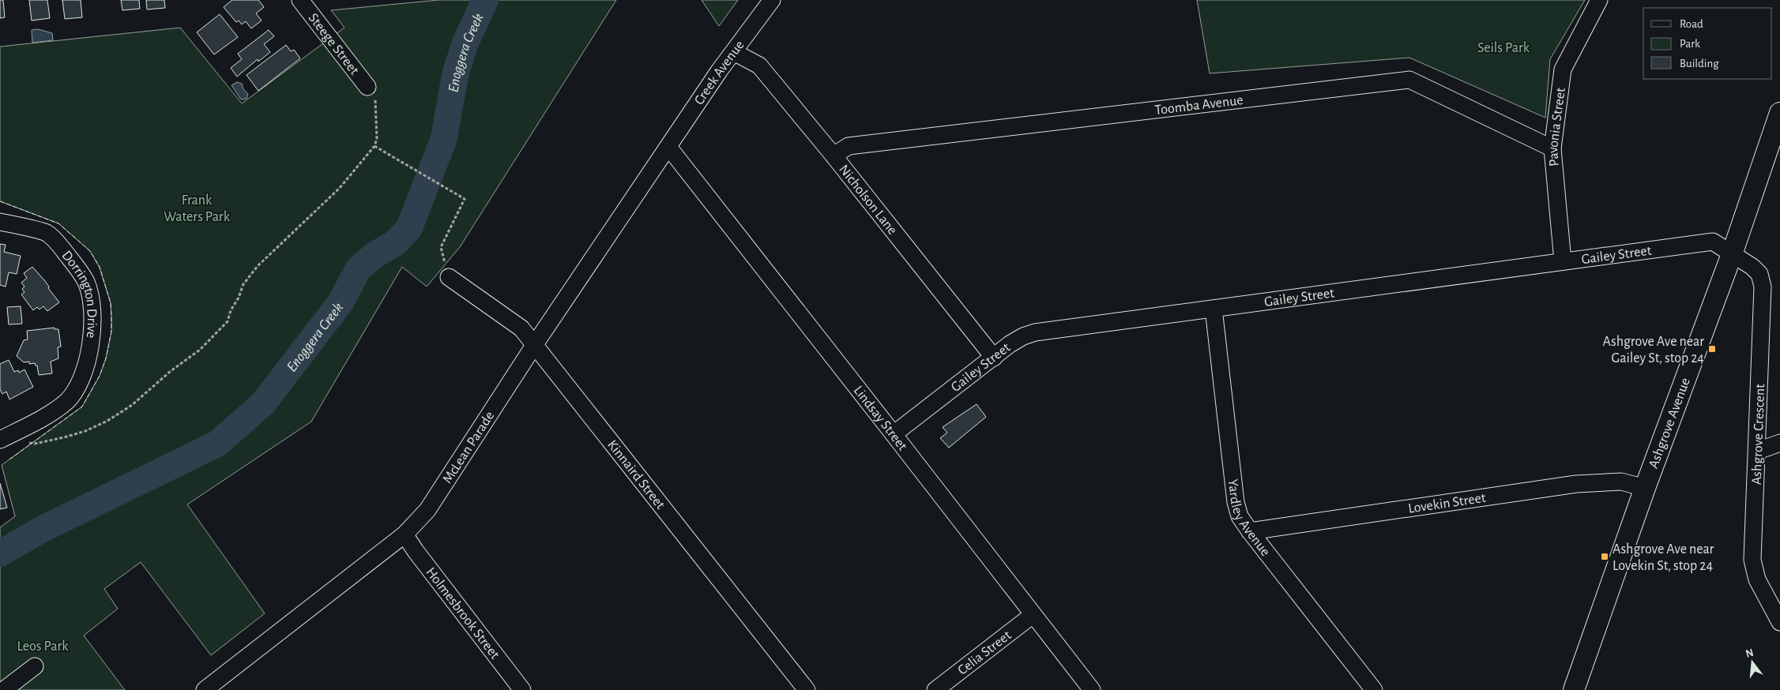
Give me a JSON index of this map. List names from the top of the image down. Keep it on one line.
{"streets":{"main road":["Ashgrove Avenue"],"street":["Steege Street","Creek Avenue","Toomba Avenue","Pavonia Street","Nicholson Lane","Gailey Street","Dorrington Drive","Lindsay Street","Ashgrove Crescent","McLean Parade","Kinnaird Street","Lovekin Street","Yardley Avenue","Holmesbrook Street","Celia Street"]},"crossings":[["Creek Avenue","Nicholson Lane"],["Creek Avenue","Lindsay Street"],["Creek Avenue","McLean Parade"],["Toomba Avenue","Pavonia Street"],["Toomba Avenue","Nicholson Lane"],["Pavonia Street","Gailey Street"],["Nicholson Lane","Gailey Street"],["Gailey Street","Lindsay Street"],["Gailey Street","Ashgrove Avenue"],["Gailey Street","Ashgrove Crescent"],["Gailey Street","Yardley Avenue"],["Lindsay Street","McLean Parade"],["Lindsay Street","Celia Street"],["Ashgrove Avenue","Ashgrove Crescent"],["Ashgrove Avenue","Lovekin Street"],["McLean Parade","Kinnaird Street"],["McLean Parade","Holmesbrook Street"],["Lovekin Street","Yardley Avenue"]],"water":["Enoggera Creek"],"parks":["Seils Park","Frank Waters Park","Leos Park"],"places":{"transit":["Ashgrove Ave near Gailey St, stop 24","Ashgrove Ave near Lovekin St, stop 24"]},"legend":["Road","Park","Building"],"north":"top"}
